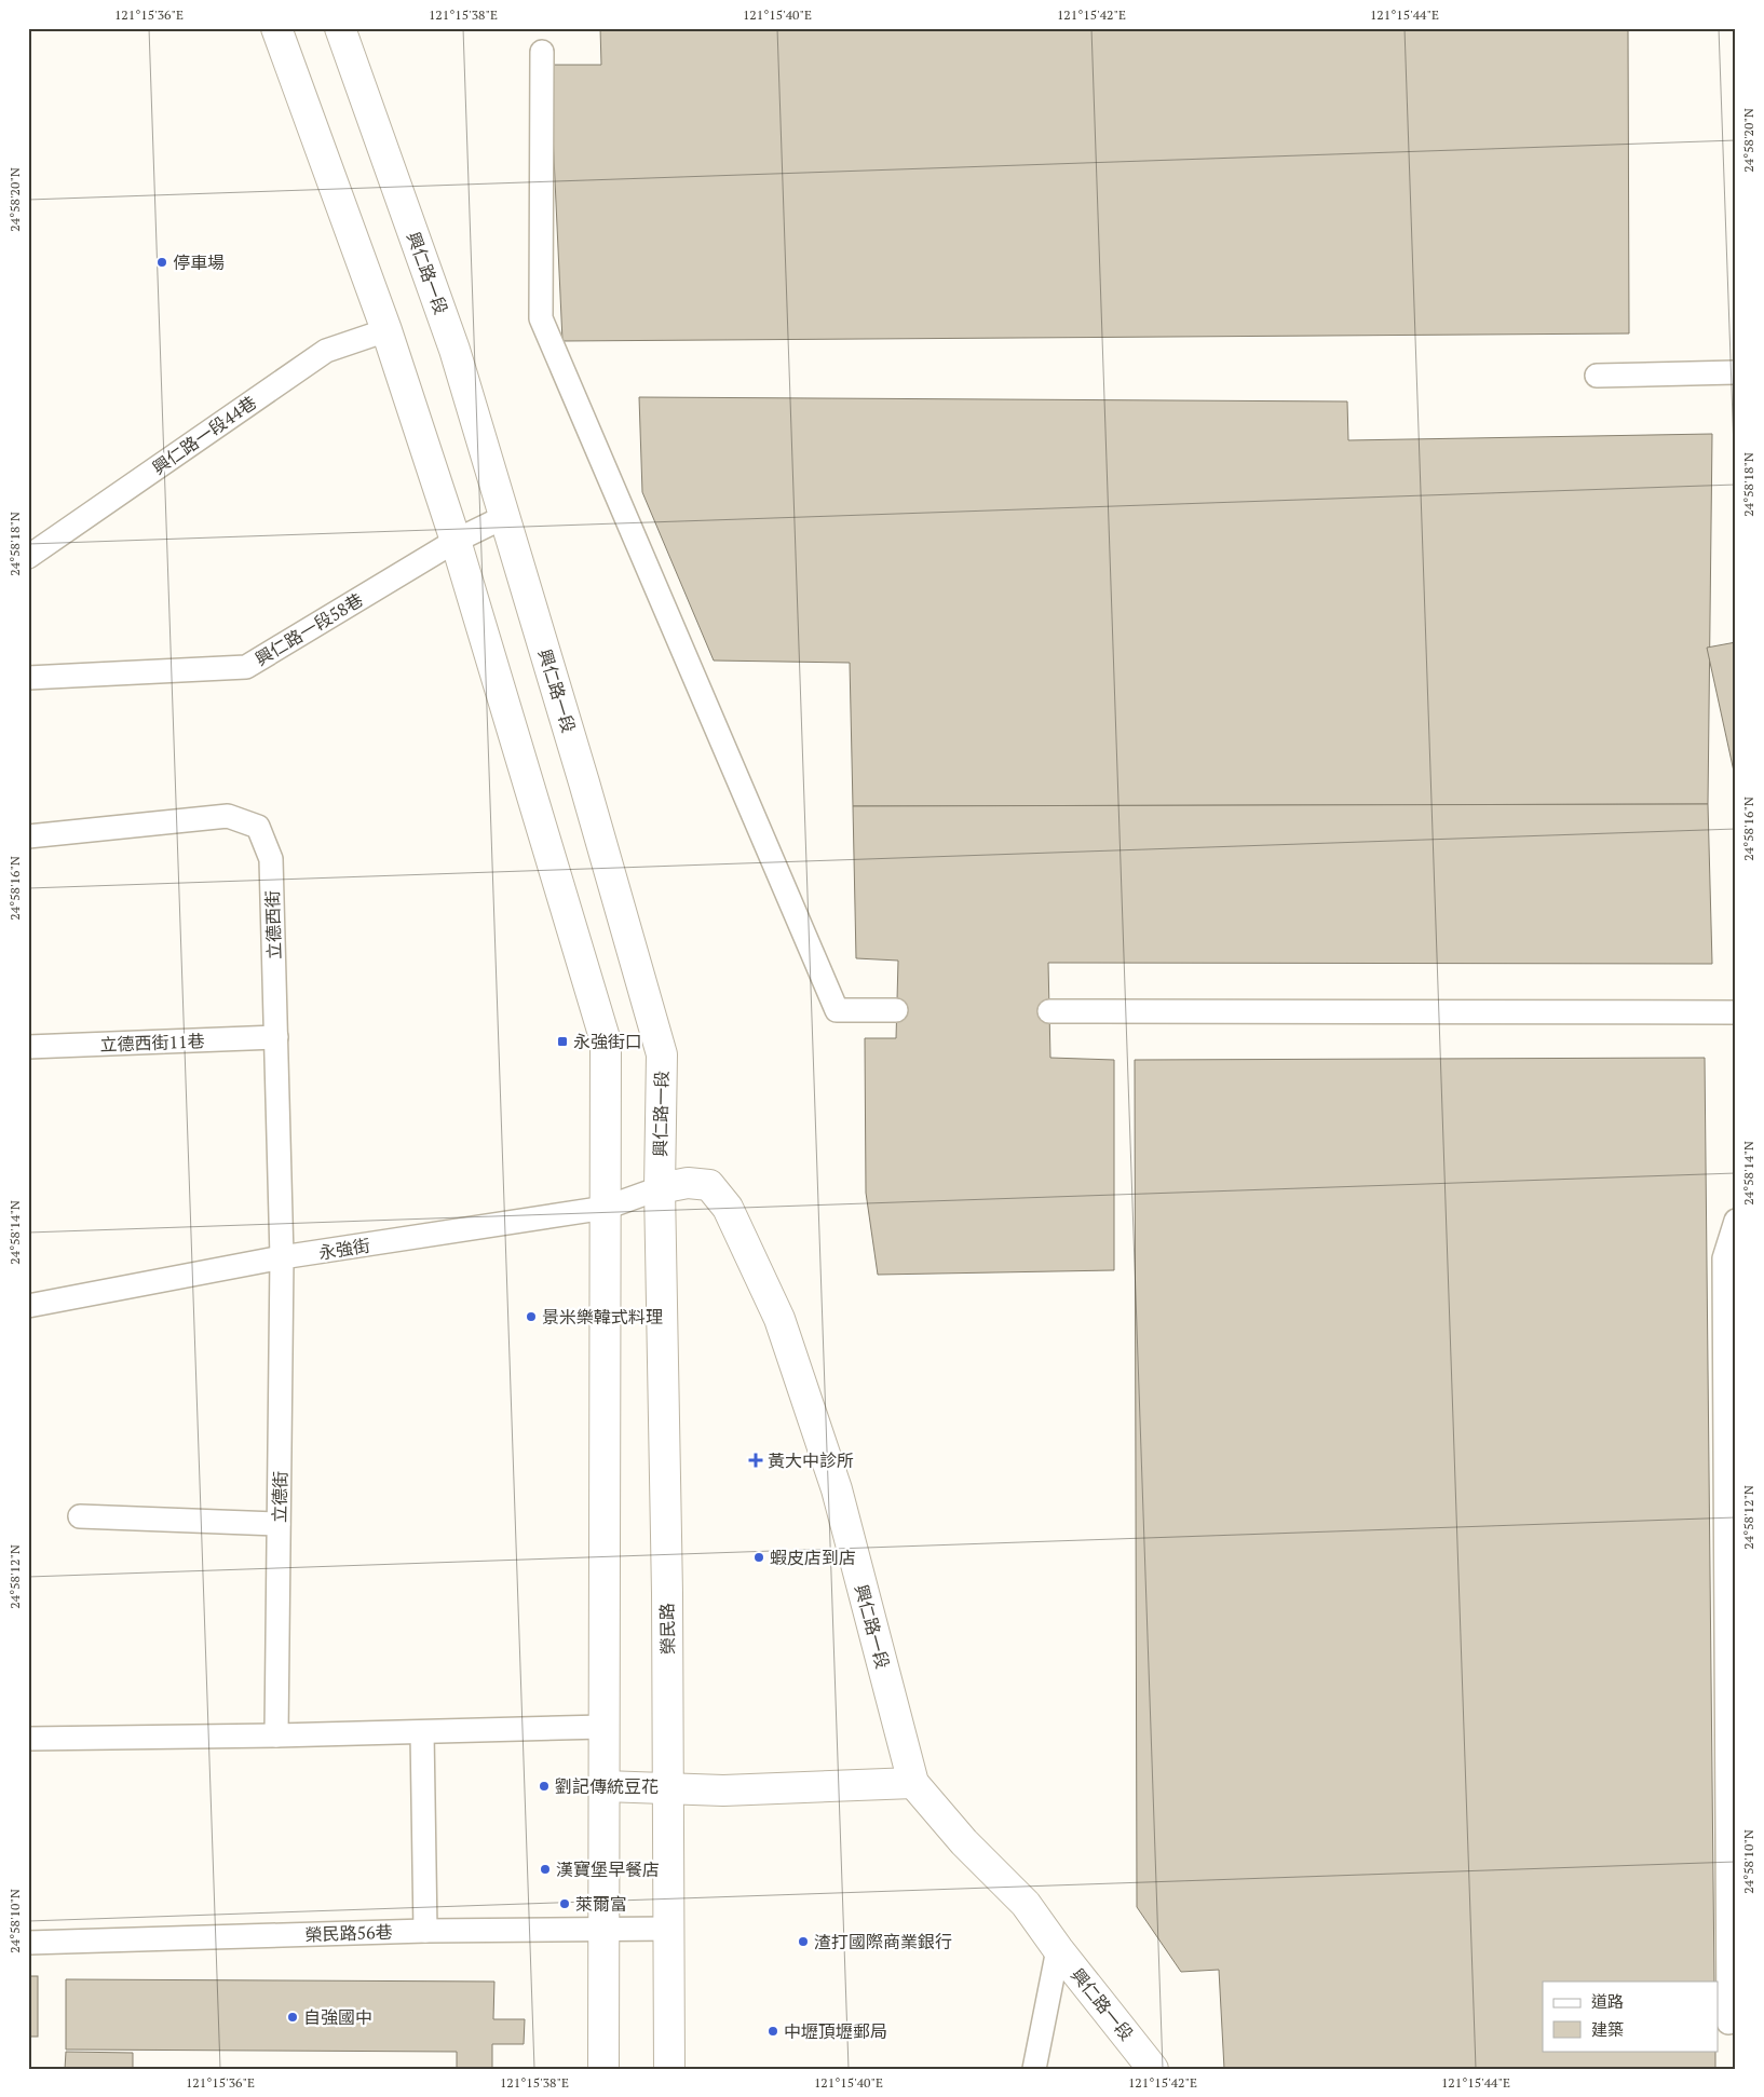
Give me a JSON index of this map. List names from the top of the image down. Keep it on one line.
{"streets":{"street":["興仁路一段","榮民路"],"lane":["興仁路一段44巷","興仁路一段58巷","立德西街","立德西街11巷","永強街","立德街","榮民路56巷"]},"crossings":[["興仁路一段","興仁路一段58巷"],["興仁路一段","永強街"],["興仁路一段","榮民路"],["立德西街","立德西街11巷"],["立德西街","永強街"],["立德西街","立德街"],["永強街","立德街"],["永強街","榮民路"],["榮民路","榮民路56巷"]],"places":{"other":["停車場","景米樂韓式料理","蝦皮店到店","劉記傳統豆花","漢寶堡早餐店","萊爾富","渣打國際商業銀行","自強國中","中壢頂壢郵局"],"transit":["永強街口"],"health":["黃大中診所"]},"legend":["道路","建築"],"coordinates":["121°15'36\"E","121°15'38\"E","121°15'40\"E","121°15'42\"E","121°15'44\"E","24°58'20\"N","24°58'18\"N","24°58'16\"N","24°58'14\"N","24°58'12\"N","24°58'10\"N"]}
